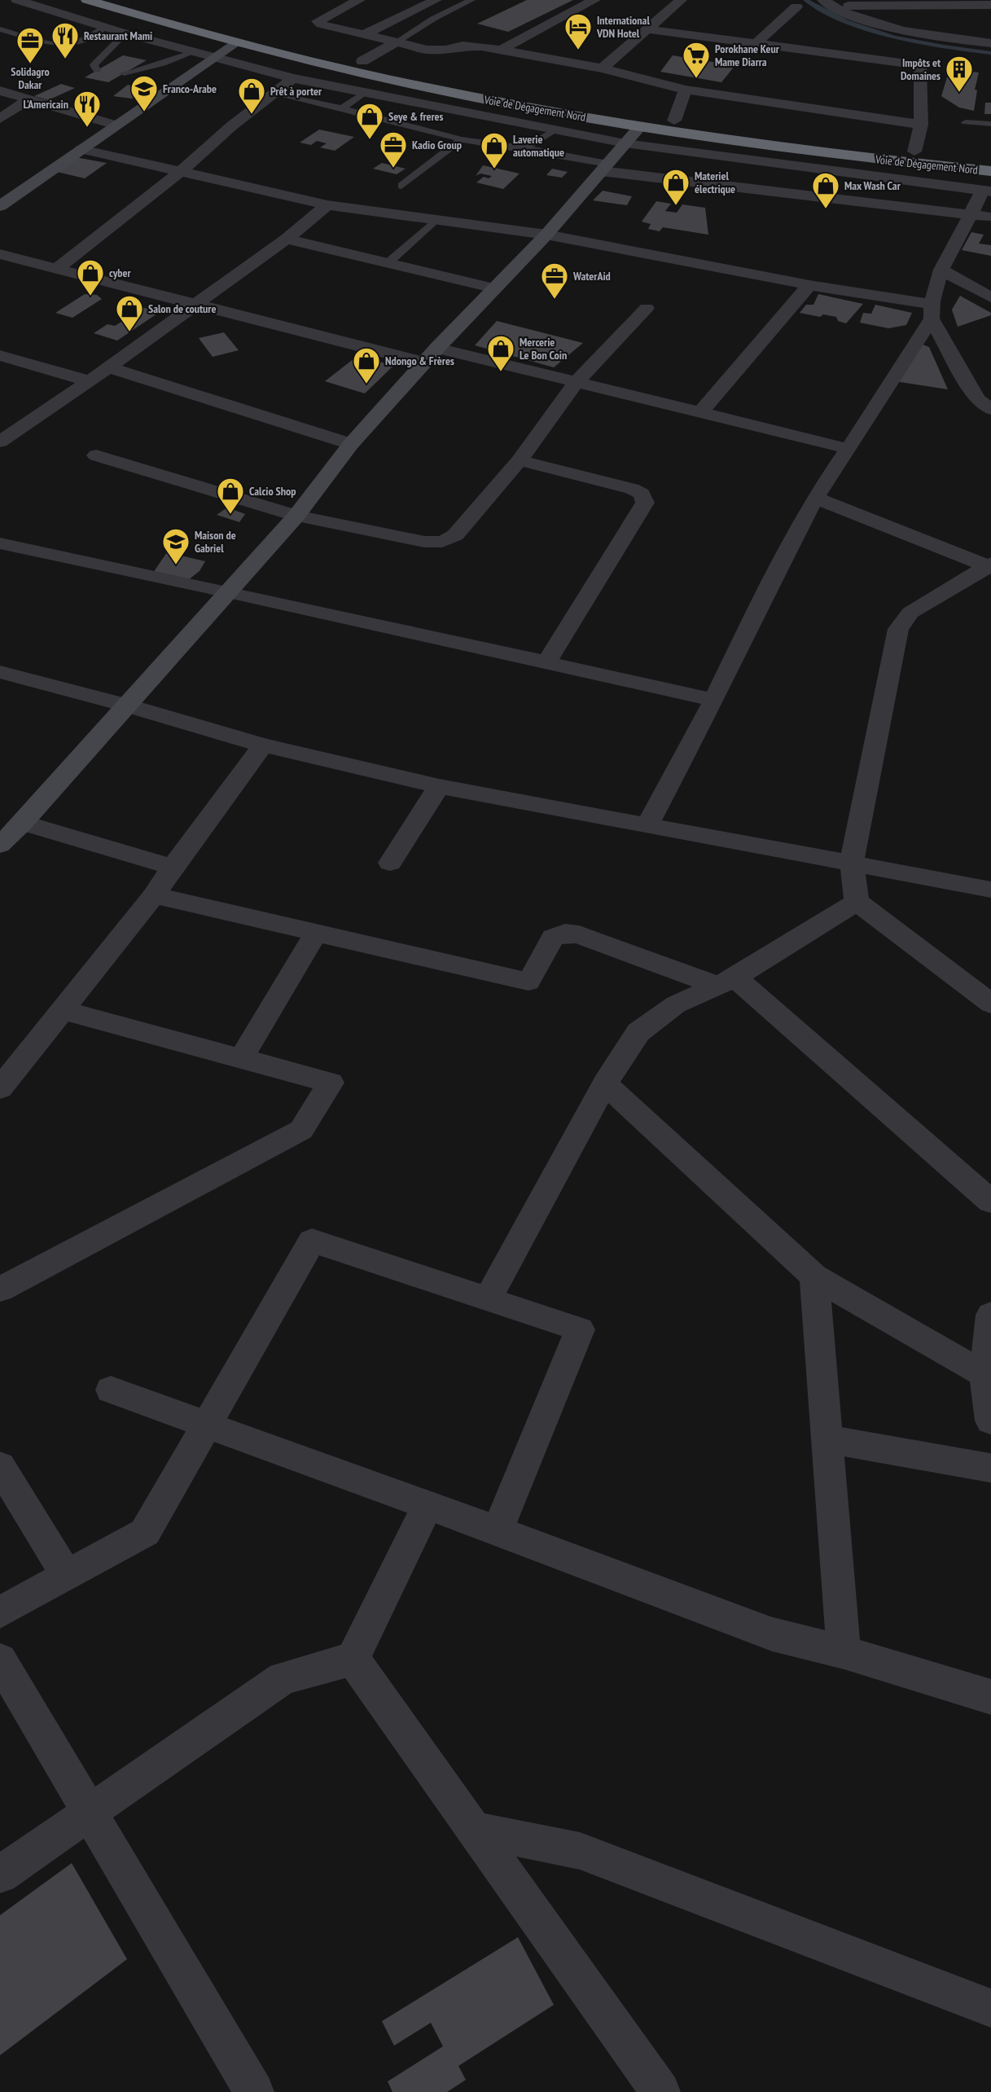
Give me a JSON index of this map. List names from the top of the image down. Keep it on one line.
{"streets":{"highway":["Voie de Dégagement Nord"]},"places":{"hotel":["International VDN Hotel"],"restaurant":["Restaurant Mami","L'Americain"],"office":["Solidagro Dakar","Kadio Group","WaterAid"],"supermarket":["Porokhane Keur Mame Diarra"],"building":["Impôts et Domaines"],"school or university":["Franco-Arabe","Maison de Gabriel"],"shop":["Prêt à porter","Seye & freres","Laverie automatique","Materiel électrique","Max Wash Car","cyber","Salon de couture","Mercerie Le Bon Coin","Ndongo & Frères","Calcio Shop"]}}
